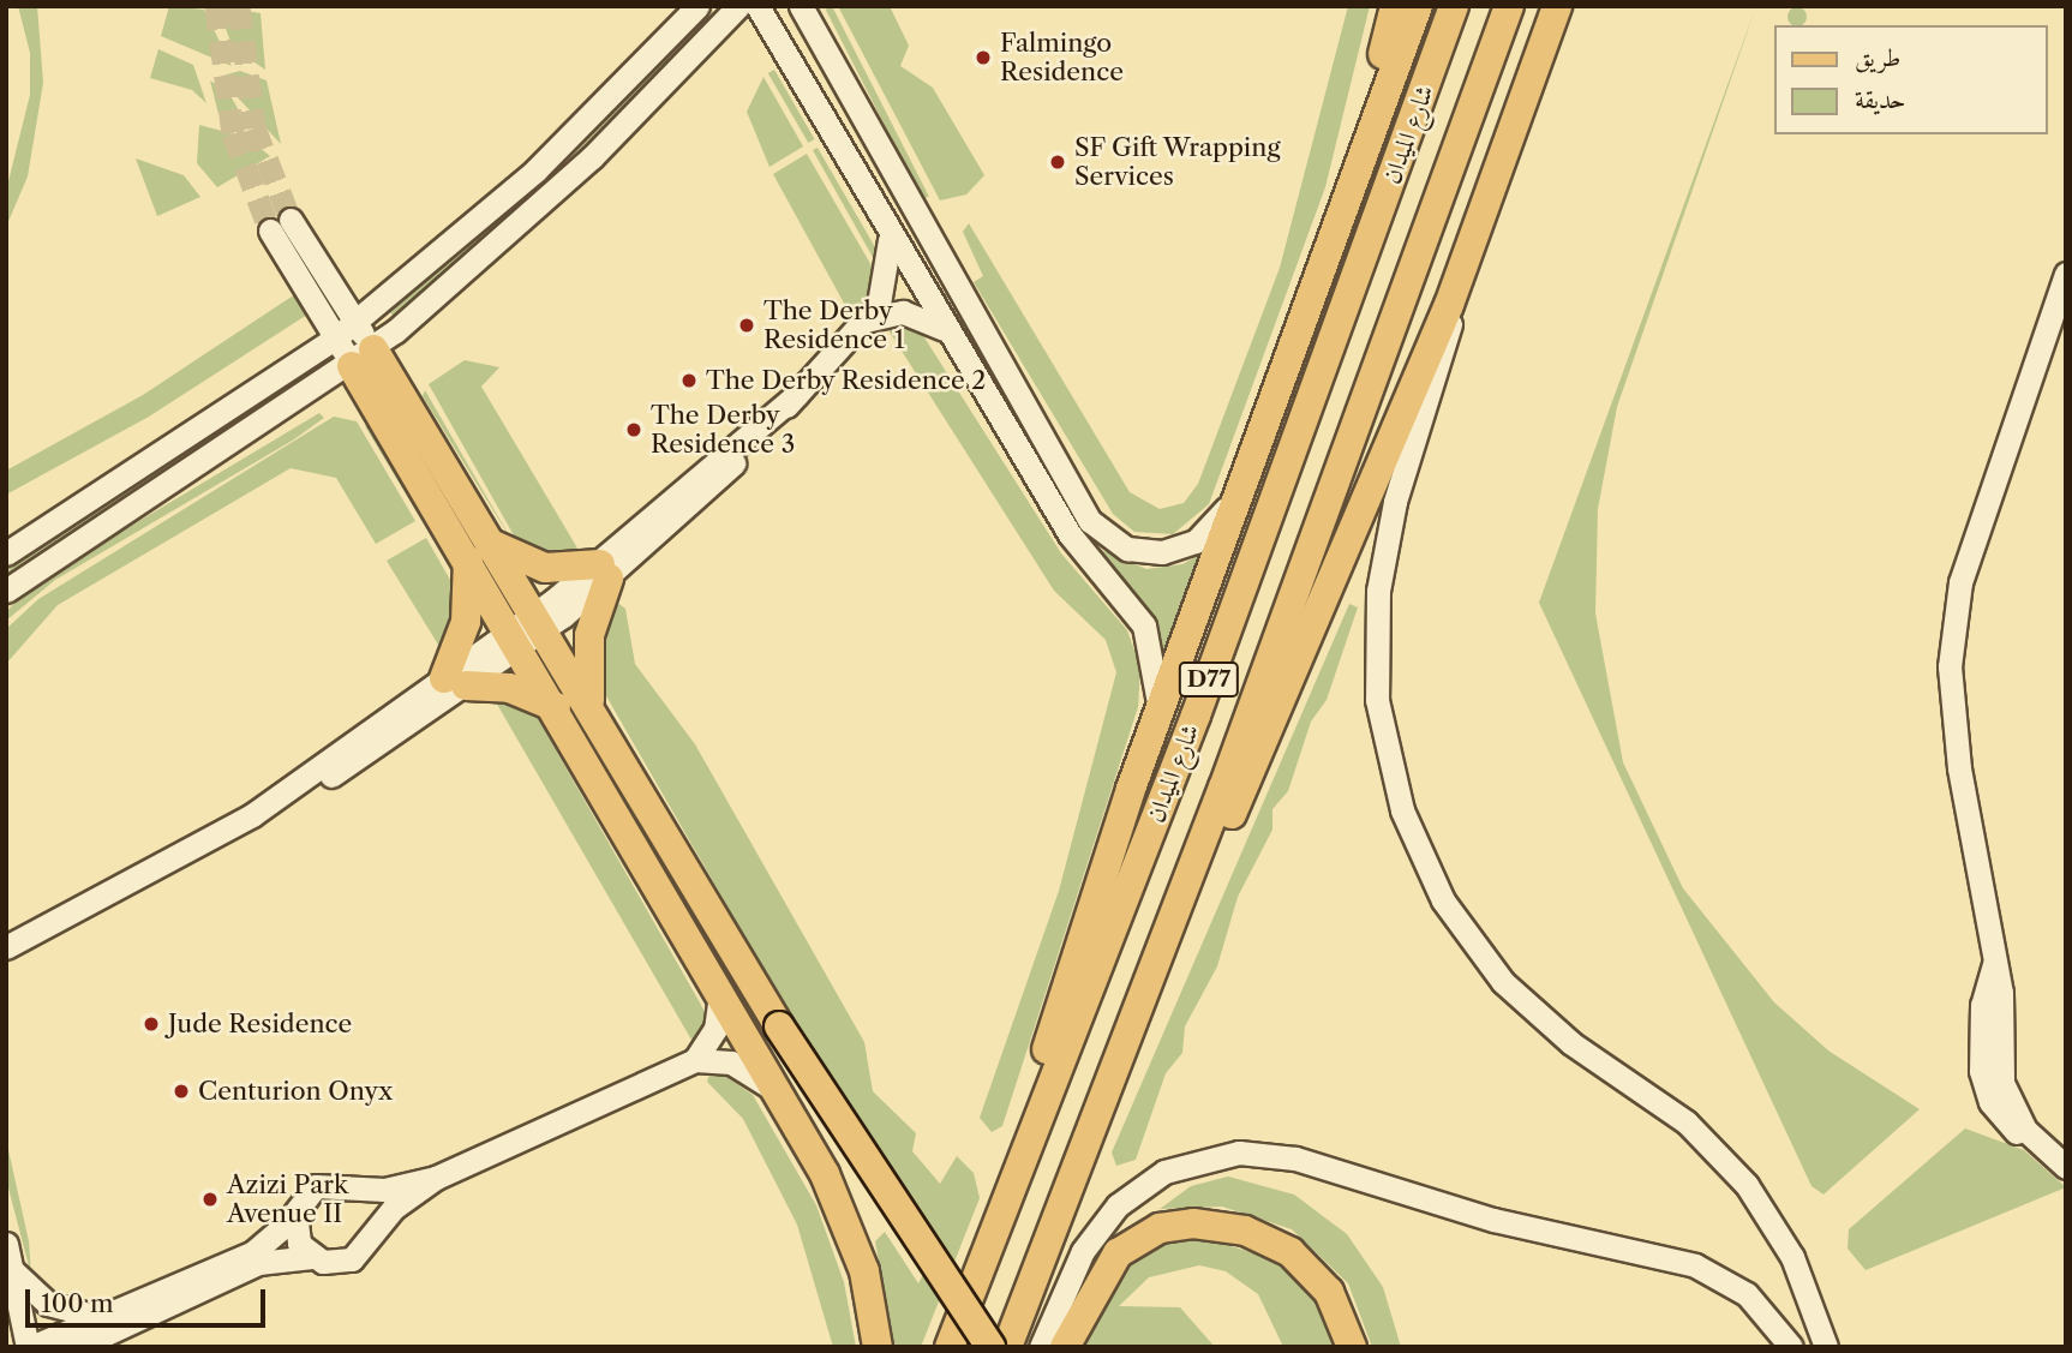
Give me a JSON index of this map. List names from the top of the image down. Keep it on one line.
{"streets":{"main road":["شارع الميدان","D77"]},"places":["Falmingo Residence","SF Gift Wrapping Services","The Derby Residence 1","The Derby Residence 2","The Derby Residence 3","Jude Residence","Centurion Onyx","Azizi Park Avenue II"],"legend":["طريق","حديقة"],"scale_bar":"100 m"}
